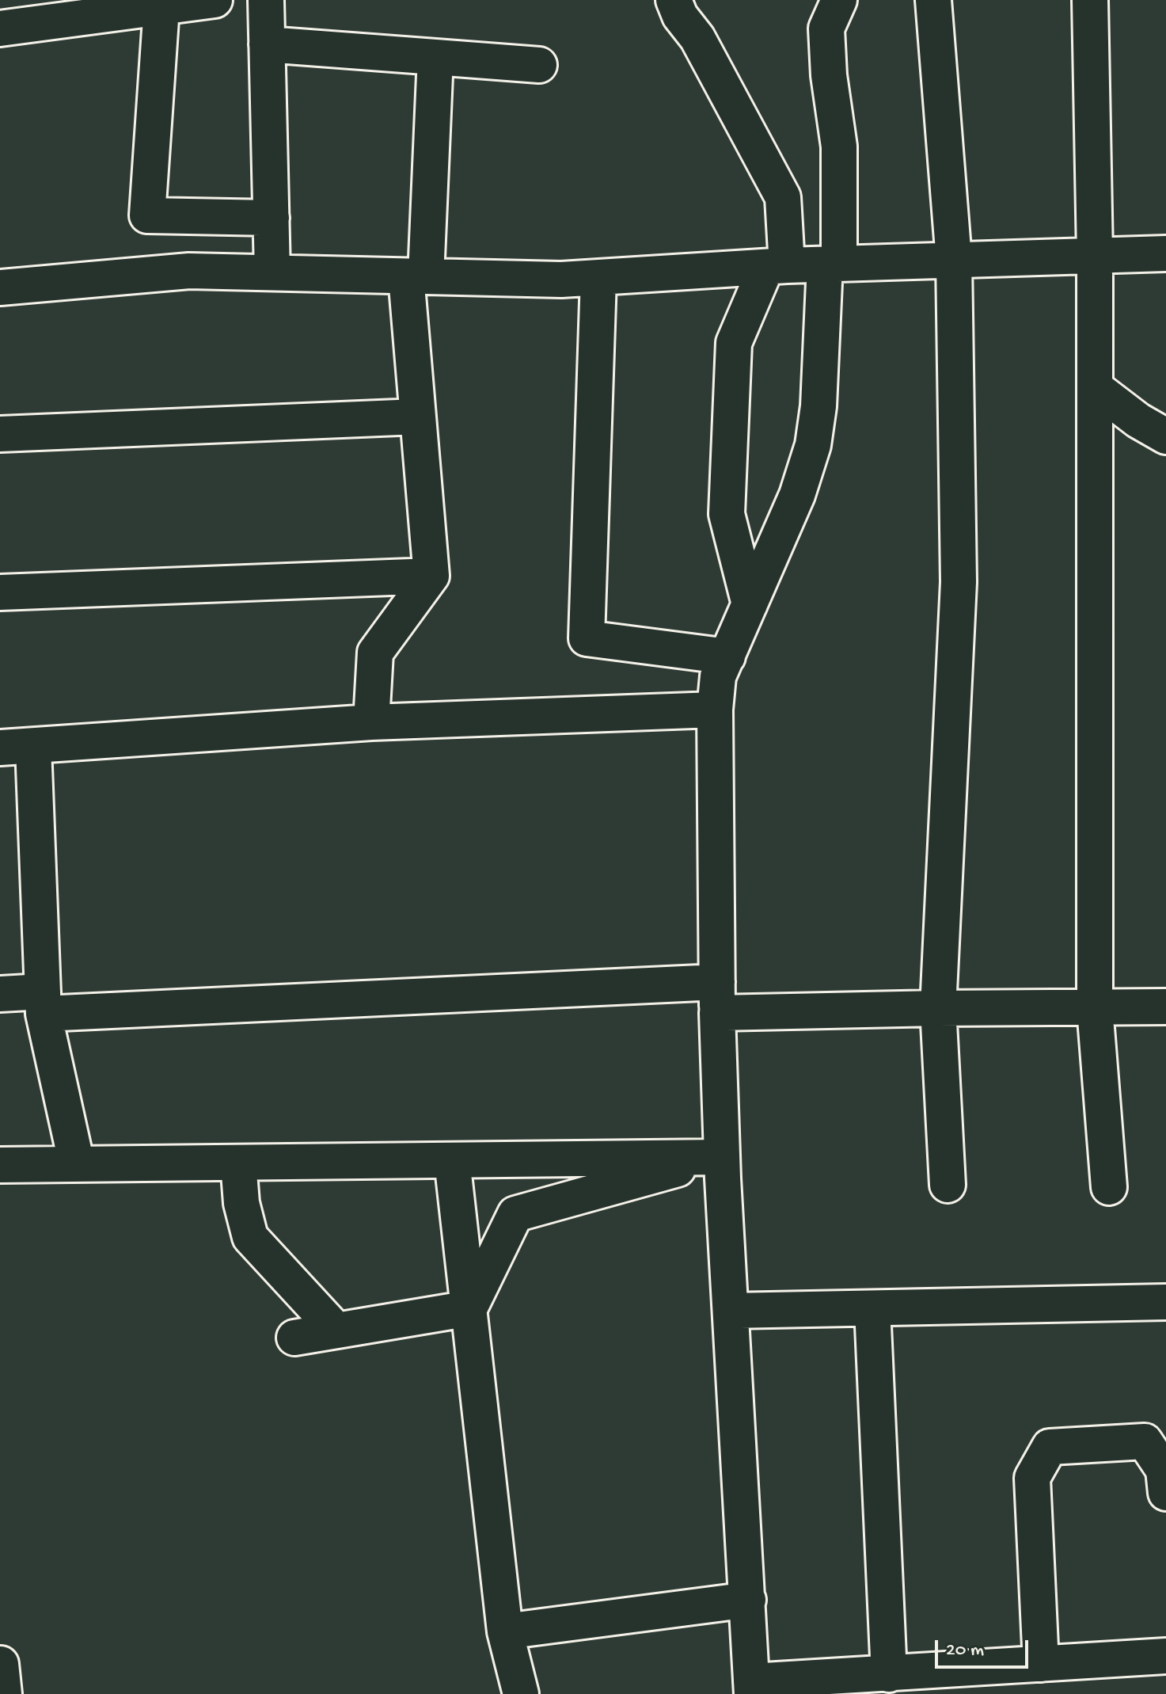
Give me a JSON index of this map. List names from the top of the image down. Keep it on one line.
{"scale_bar":"20 m"}
